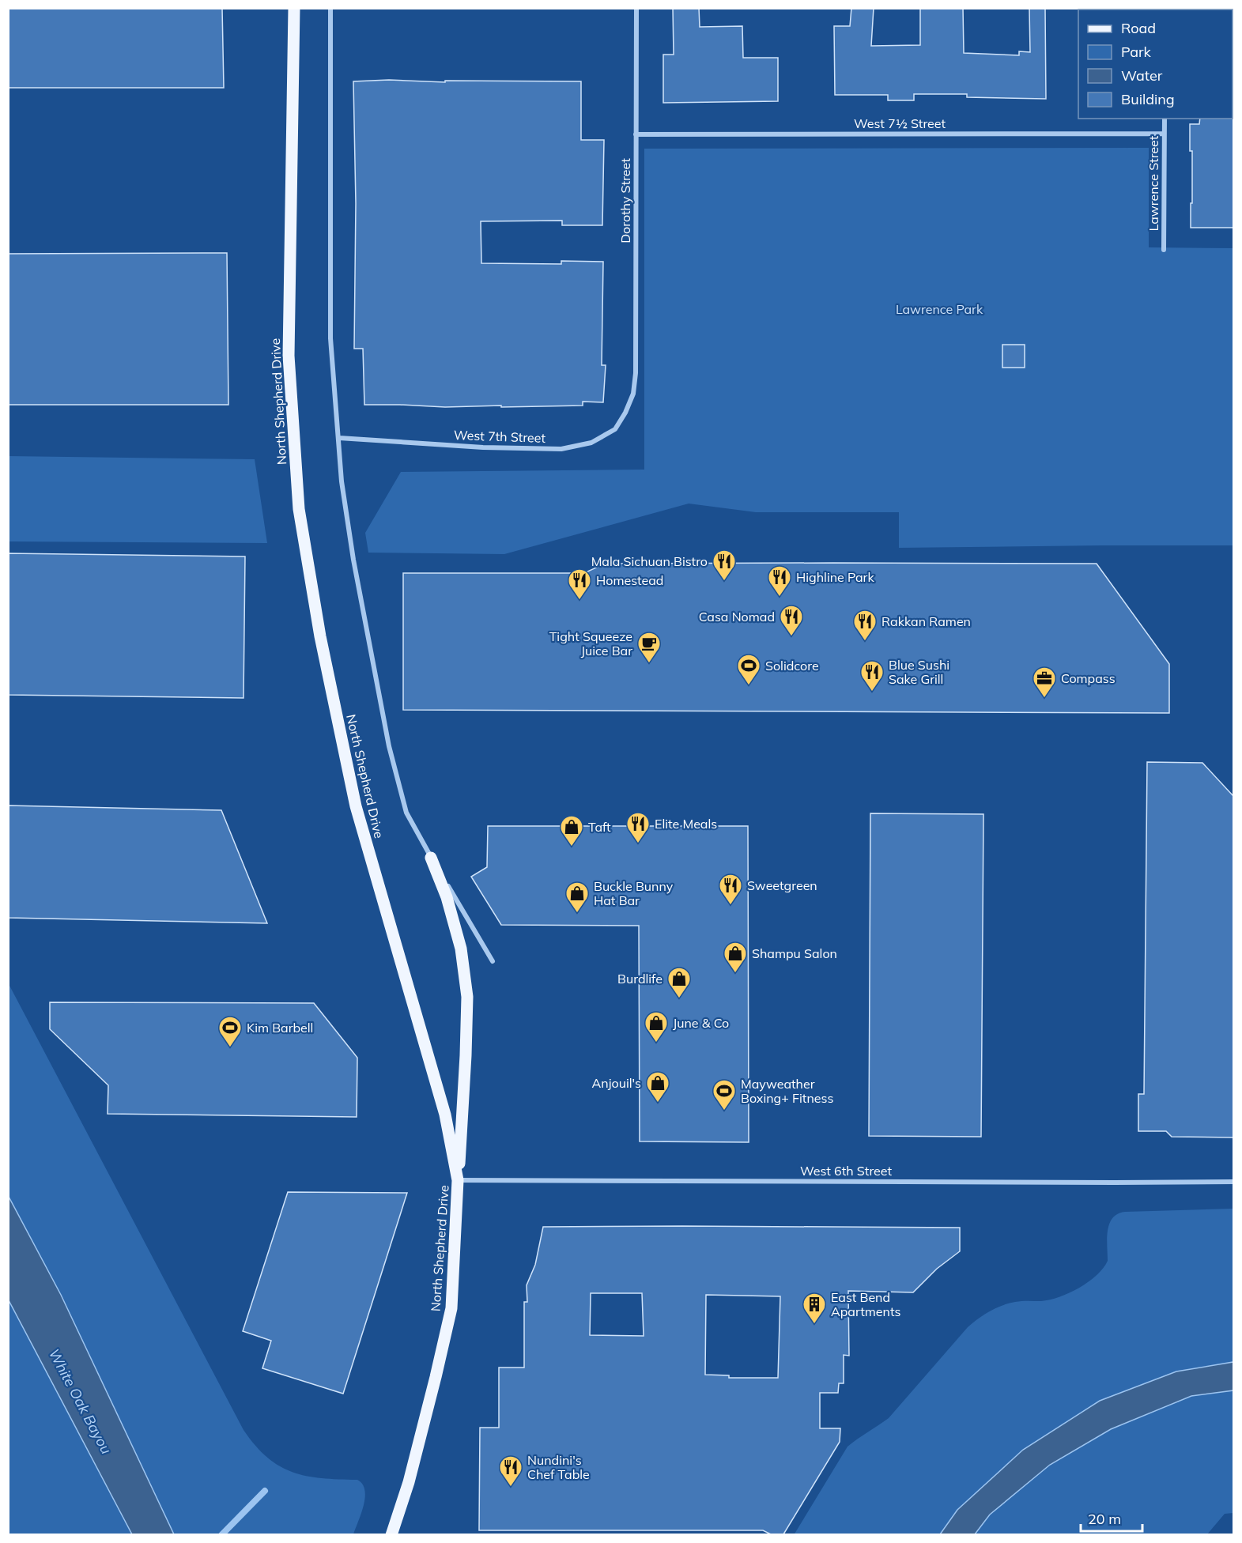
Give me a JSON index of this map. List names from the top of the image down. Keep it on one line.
{"streets":{"main road":["North Shepherd Drive"],"street":["West 7½ Street","Lawrence Street","Dorothy Street","West 7th Street","West 6th Street"]},"crossings":[["West 7½ Street","Lawrence Street"],["West 7½ Street","Dorothy Street"],["Dorothy Street","West 7th Street"],["North Shepherd Drive","West 6th Street"]],"water":["White Oak Bayou"],"parks":["Lawrence Park"],"places":{"restaurant":["Mala Sichuan Bistro","Highline Park","Homestead","Casa Nomad","Rakkan Ramen","Blue Sushi Sake Grill","Elite Meals","Sweetgreen","Nundini's Chef Table"],"cafe":["Tight Squeeze Juice Bar"],"sports":["Solidcore","Kim Barbell","Mayweather Boxing+ Fitness"],"office":["Compass"],"shop":["Taft","Buckle Bunny Hat Bar","Shampu Salon","Burdlife","June & Co","Anjouil's"],"building":["East Bend Apartments"]},"legend":["Road","Park","Water","Building"],"scale_bar":"20 m"}
